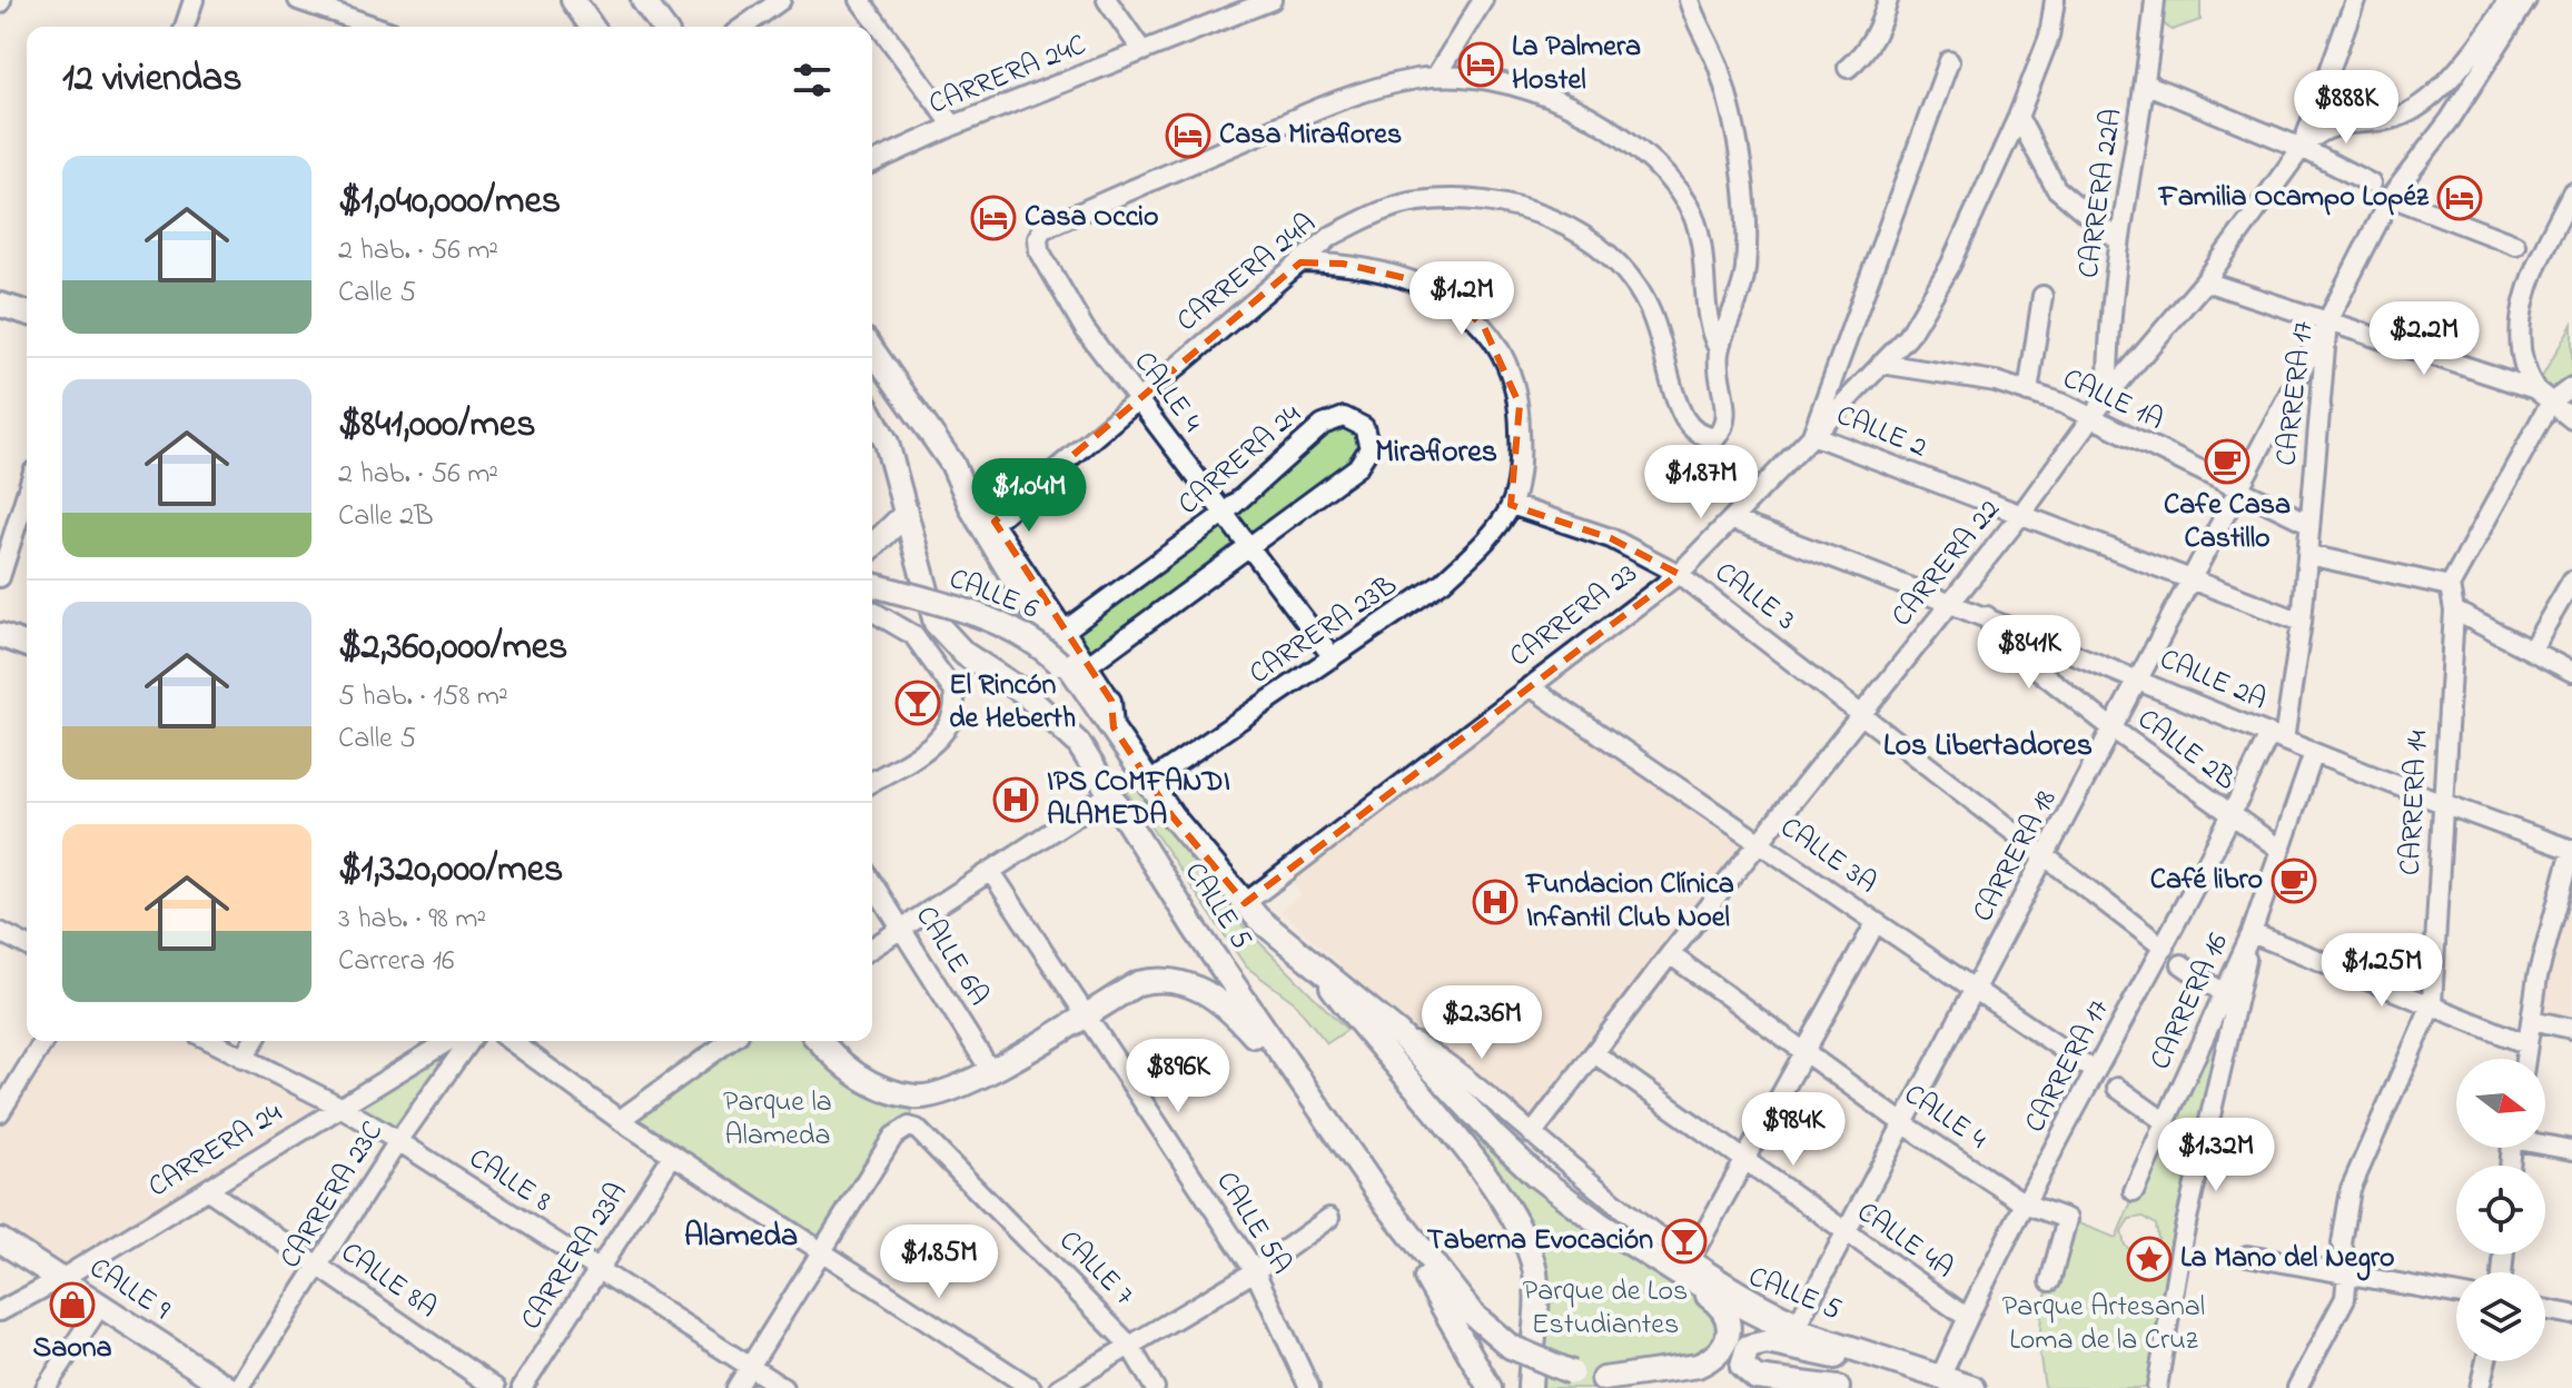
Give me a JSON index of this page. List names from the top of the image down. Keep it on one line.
{"streets":{"main road":["CALLE 6","CALLE 5","CALLE 9"],"street":["CARRERA 24C","CARRERA 22A","CARRERA 24A","CALLE 4","CARRERA 17","CALLE 1A","CALLE 2","CARRERA 24","CARRERA 22","CALLE 3","CARRERA 23","CARRERA 23B","CALLE 2A","CALLE 2B","CARRERA 14","CALLE 3A","CARRERA 18","CALLE 6A","CARRERA 16","CALLE 8","CARRERA 23C","CALLE 5A","CALLE 4A","CARRERA 23A","CALLE 7","CALLE 8A"]},"crossings":[["CARRERA 22A","CARRERA 22"],["CARRERA 24A","CALLE 4"],["CARRERA 24A","CALLE 5"],["CALLE 4","CARRERA 17"],["CALLE 4","CARRERA 24"],["CALLE 4","CARRERA 22"],["CALLE 4","CARRERA 23B"],["CALLE 4","CARRERA 18"],["CARRERA 17","CALLE 1A"],["CARRERA 17","CALLE 2"],["CARRERA 17","CALLE 3"],["CARRERA 17","CALLE 2A"],["CARRERA 17","CALLE 2B"],["CARRERA 17","CALLE 3A"],["CARRERA 17","CARRERA 18"],["CARRERA 17","CALLE 5"],["CARRERA 17","CALLE 4A"],["CALLE 1A","CARRERA 22"],["CALLE 1A","CARRERA 23"],["CALLE 1A","CARRERA 18"],["CALLE 2","CARRERA 22"],["CALLE 2","CARRERA 23"],["CALLE 2","CARRERA 18"],["CARRERA 24","CALLE 6"],["CARRERA 24","CALLE 5"],["CARRERA 24","CALLE 8"],["CARRERA 24","CALLE 8A"],["CARRERA 24","CALLE 9"],["CARRERA 22","CALLE 3"],["CARRERA 22","CALLE 2A"],["CARRERA 22","CALLE 3A"],["CARRERA 22","CALLE 5"],["CARRERA 22","CALLE 4A"],["CALLE 6","CALLE 5"],["CALLE 3","CARRERA 23"],["CALLE 3","CARRERA 23B"],["CALLE 3","CARRERA 18"],["CARRERA 23","CALLE 2A"],["CARRERA 23","CALLE 3A"],["CARRERA 23","CALLE 5"],["CARRERA 23B","CALLE 5"],["CALLE 2A","CALLE 2B"],["CALLE 2A","CARRERA 14"],["CALLE 2A","CARRERA 18"],["CALLE 2A","CARRERA 16"],["CALLE 2B","CARRERA 18"],["CALLE 2B","CARRERA 16"],["CALLE 3A","CARRERA 18"],["CARRERA 18","CALLE 5"],["CARRERA 18","CALLE 4A"],["CALLE 8","CARRERA 23C"],["CALLE 8","CARRERA 23A"],["CARRERA 23C","CALLE 8A"]],"districts":["Miraflores","Los Libertadores","Alameda"],"parks":["Parque la Alameda","Parque de Los Estudiantes","Parque Artesanal Loma de la Cruz"],"places":{"hotel":["La Palmera Hostel","Casa Miraflores","Familia Ocampo Lopéz","Casa Occio"],"cafe":["Cafe Casa Castillo","Café libro"],"bar":["El Rincón de Heberth","Taberna Evocación"],"hospital":["IPS COMFANDI ALAMEDA","Fundacion Clínica Infantil Club Noel"],"place":["La Mano del Negro"],"shop":["Saona"]},"north":"right","page":{"heading":"12 viviendas","price":["$888K","$1.2M","$2.2M","$1.87M","$1.04M","$841K","$1.25M","$2.36M","$896K","$984K","$1.32M","$1.85M"],"list":[{"name":"$1,040,000/mes","note":"2 hab. · 56 m² · Calle 5"},{"name":"$841,000/mes","note":"2 hab. · 56 m² · Calle 2B"},{"name":"$2,360,000/mes","note":"5 hab. · 158 m² · Calle 5"},{"name":"$1,320,000/mes","note":"3 hab. · 98 m² · Carrera 16"}]}}
